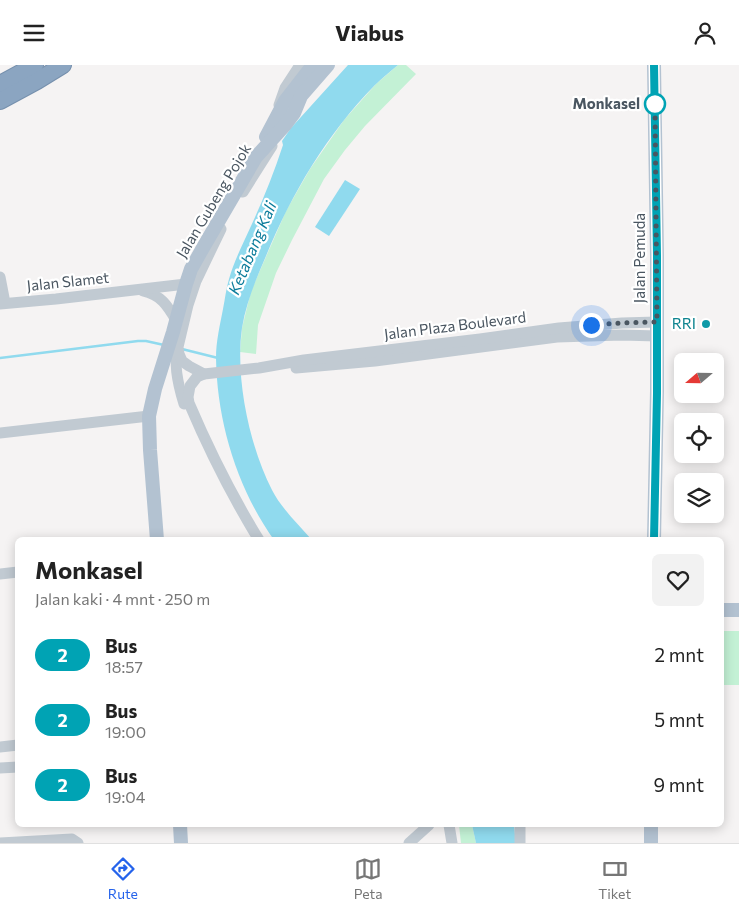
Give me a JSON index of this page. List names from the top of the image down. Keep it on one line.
{"streets":{"main road":["Jalan Gubeng Pojok","Jalan Pemuda"],"street":["Jalan Slamet","Jalan Plaza Boulevard"]},"crossings":[["Jalan Gubeng Pojok","Jalan Slamet"],["Jalan Pemuda","Jalan Plaza Boulevard"]],"water":["Ketabang Kali"],"places":["Monkasel","RRI"],"lines":["bus line 2"],"north":"left","page":{"header":"Viabus","heading":["Monkasel","Jalan kaki · 4 mnt · 250 m"],"list":[{"mark":"2","name":"Bus","note":"18:57","value":"2 mnt"},{"mark":"2","name":"Bus","note":"19:00","value":"5 mnt"},{"mark":"2","name":"Bus","note":"19:04","value":"9 mnt"}],"tabs":["Rute","Peta","Tiket"]}}
